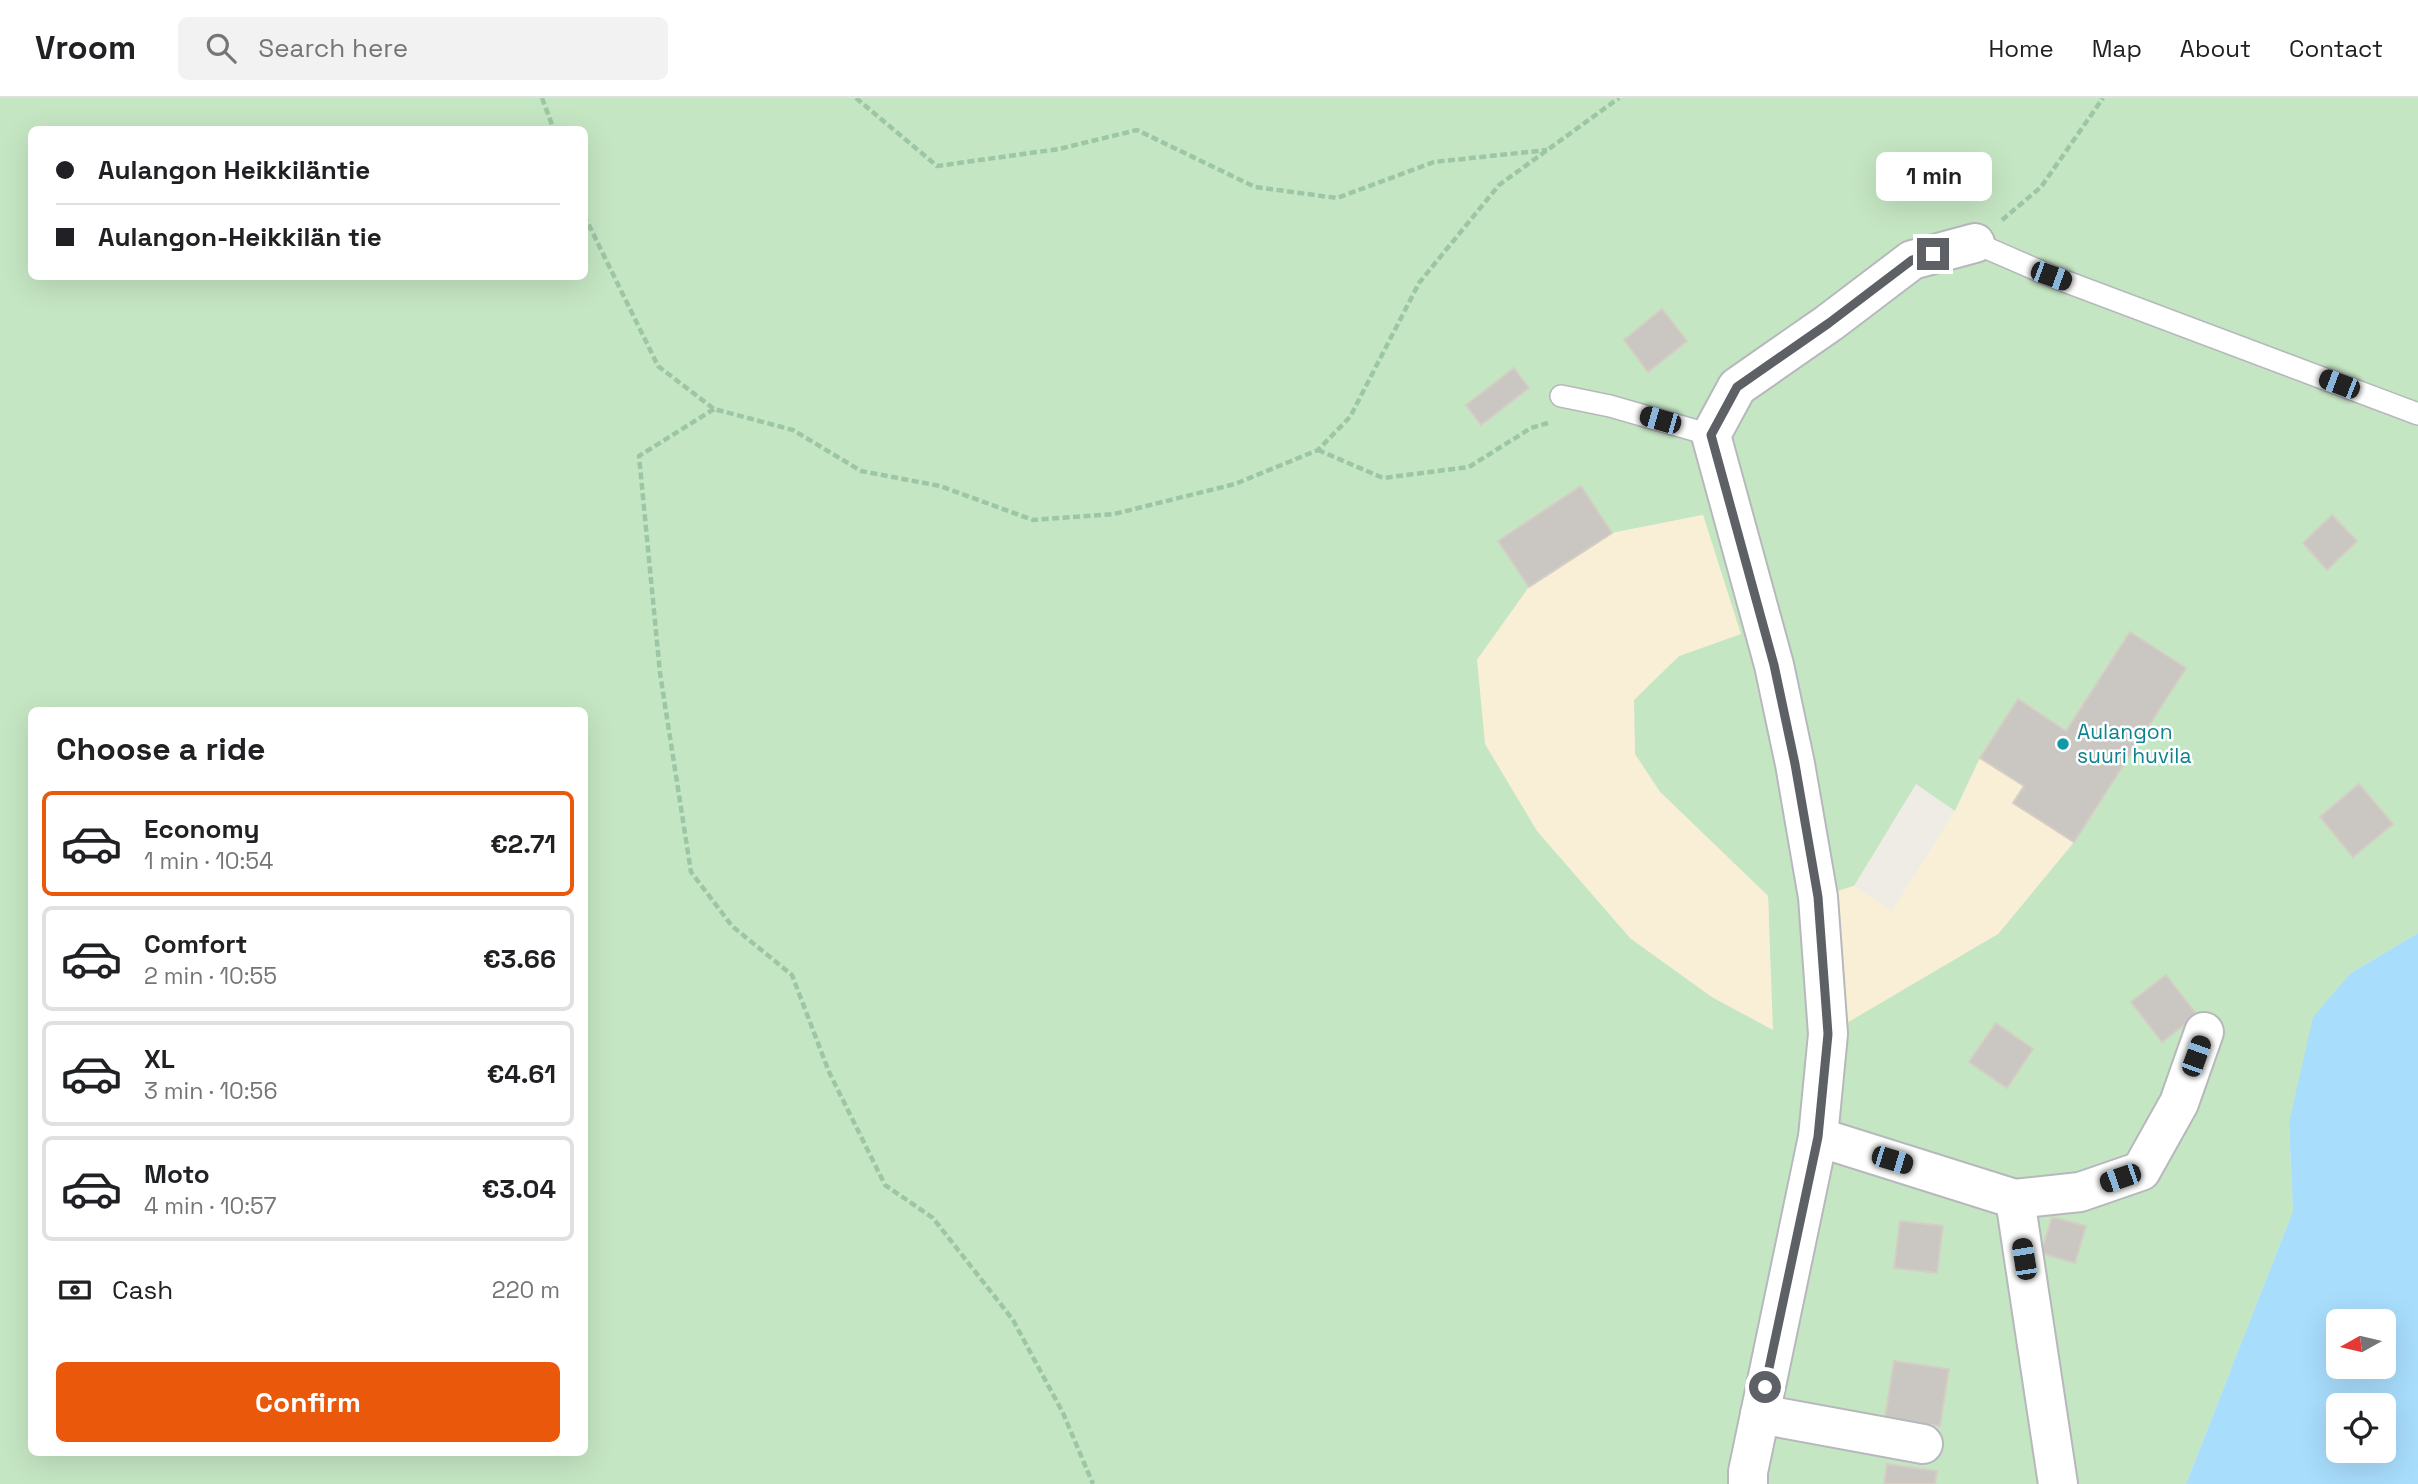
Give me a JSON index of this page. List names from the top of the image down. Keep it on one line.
{"places":["Aulangon suuri huvila"],"north":"left","page":{"header":"Vroom","search":"Search here","nav":["Home","Map","About","Contact"],"banner":["Aulangon Heikkiläntie","Aulangon-Heikkilän tie"],"bubble":"1 min","heading":"Choose a ride","list":[{"name":"Economy","note":"1 min · 10:54","value":"€2.71"},{"name":"Comfort","note":"2 min · 10:55","value":"€3.66"},{"name":"XL","note":"3 min · 10:56","value":"€4.61"},{"name":"Moto","note":"4 min · 10:57","value":"€3.04"}],"pay":["Cash","220 m"],"buttons":"Confirm"}}
